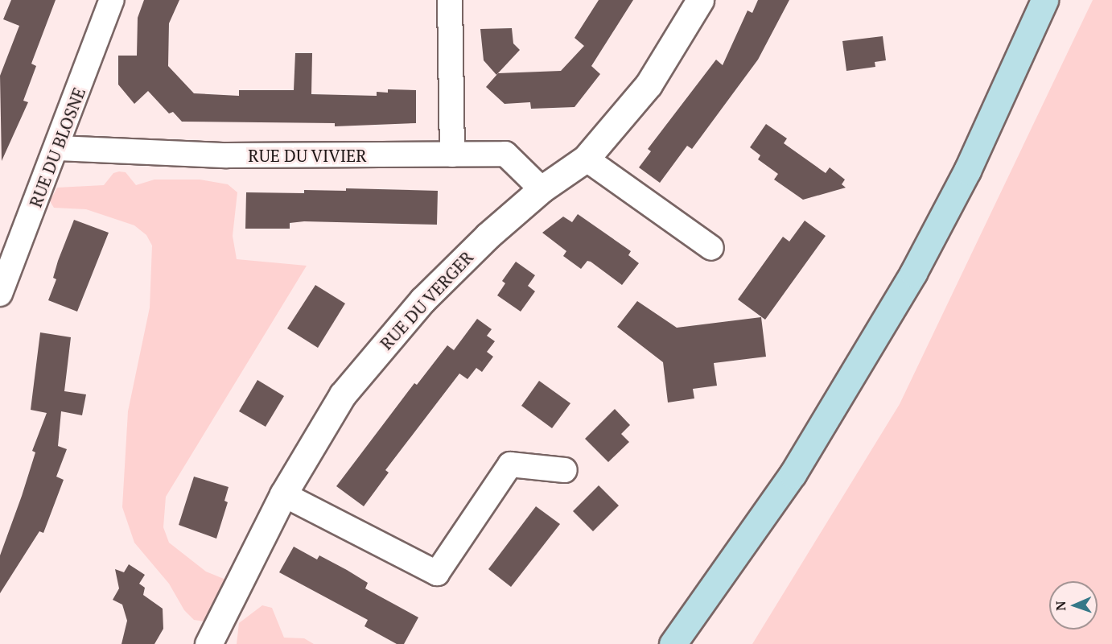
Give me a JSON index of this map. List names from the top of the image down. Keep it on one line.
{"streets":{"street":["RUE DU BLOSNE","RUE DU VIVIER","RUE DU VERGER"]},"crossings":[["RUE DU BLOSNE","RUE DU VIVIER"],["RUE DU VIVIER","RUE DU VERGER"]],"north":"left"}
